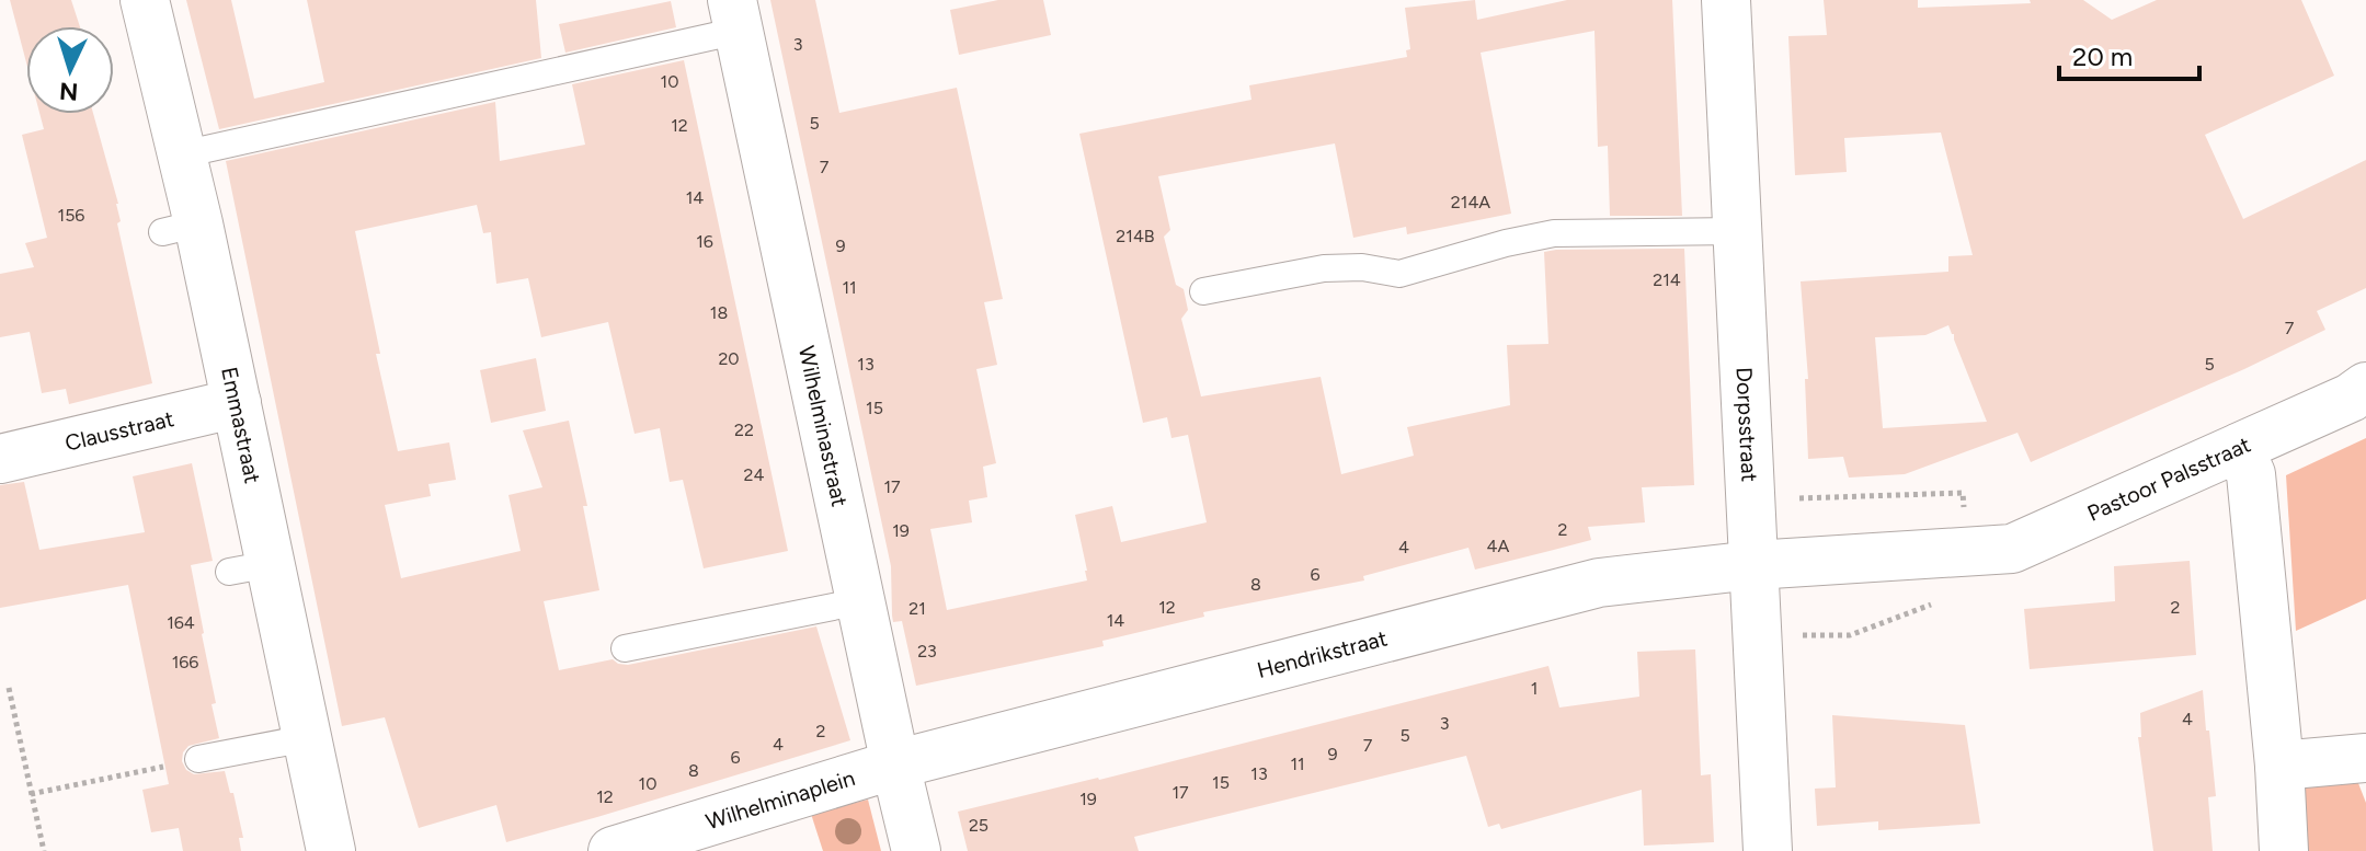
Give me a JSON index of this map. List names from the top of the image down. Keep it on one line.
{"streets":{"street":["Emmastraat","Dorpsstraat","Wilhelminastraat","Clausstraat","Pastoor Palsstraat","Hendrikstraat","Wilhelminaplein"]},"crossings":[["Emmastraat","Clausstraat"],["Dorpsstraat","Pastoor Palsstraat"],["Dorpsstraat","Hendrikstraat"],["Wilhelminastraat","Hendrikstraat"],["Wilhelminastraat","Wilhelminaplein"],["Pastoor Palsstraat","Hendrikstraat"],["Hendrikstraat","Wilhelminaplein"]],"house_numbers":["3","10","5","12","7","14","214A","156","214B","16","9","214","11","18","7","20","13","5","15","22","24","17","2","19","4A","4","6","8","12","2","21","14","164","23","166","1","4","3","2","5","4","7","9","6","11","8","13","15","10","17","12","19","25"],"scale_bar":"20 m","north":"bottom"}
